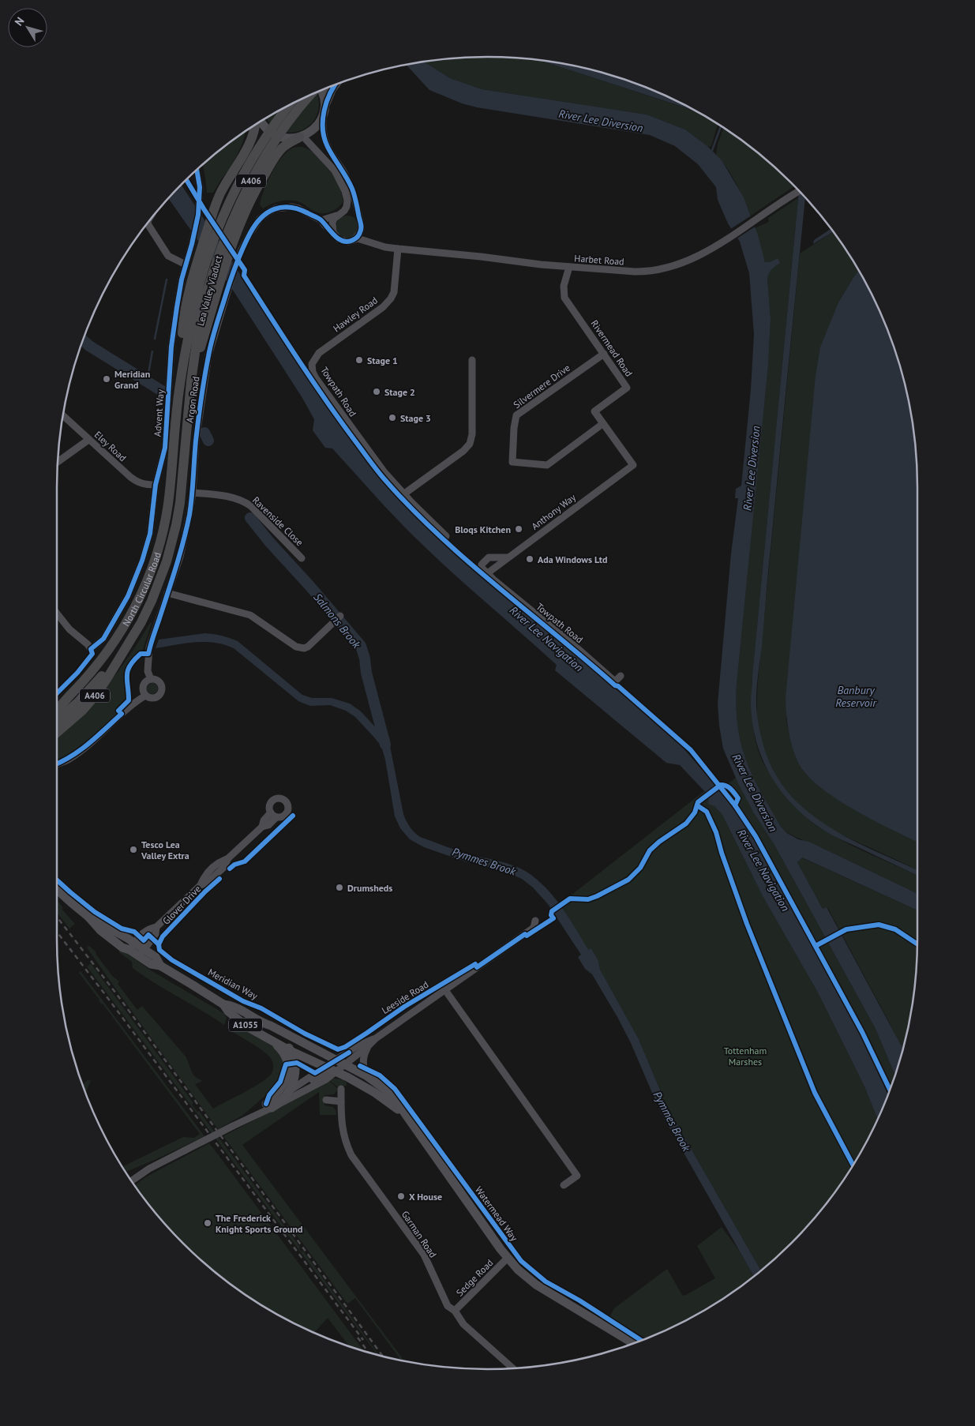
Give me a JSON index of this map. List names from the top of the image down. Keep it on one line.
{"streets":{"highway":["A406","Lea Valley Viaduct","North Circular Road"],"main road":["A1055","Watermead Way"],"street":["Harbet Road","Hawley Road","Rivermead Road","Silvermere Drive","Towpath Road","Argon Road","Advent Way","Eley Road","Anthony Way","Ravenside Close","Glover Drive","Leeside Road","Garman Road","Sedge Road"],"cycle path":["Meridian Way"]},"crossings":[["A406","North Circular Road"],["Harbet Road","Hawley Road"],["Harbet Road","Rivermead Road"],["Harbet Road","Argon Road"],["Lea Valley Viaduct","North Circular Road"],["Hawley Road","Towpath Road"],["Rivermead Road","Silvermere Drive"],["Rivermead Road","Anthony Way"],["Towpath Road","Anthony Way"],["Argon Road","Ravenside Close"],["Advent Way","Eley Road"],["Glover Drive","A1055"],["Leeside Road","A1055"],["Leeside Road","Watermead Way"],["A1055","Watermead Way"],["Watermead Way","Sedge Road"],["Garman Road","Sedge Road"]],"water":["River Lee Diversion","Salmons Brook","River Lee Navigation","Banbury Reservoir","Pymmes Brook"],"parks":["Tottenham Marshes"],"places":["Stage 1","Meridian Grand","Stage 2","Stage 3","Bloqs Kitchen","Ada Windows Ltd","Tesco Lea Valley Extra","Drumsheds","X House","The Frederick Knight Sports Ground"],"north":"top left"}
